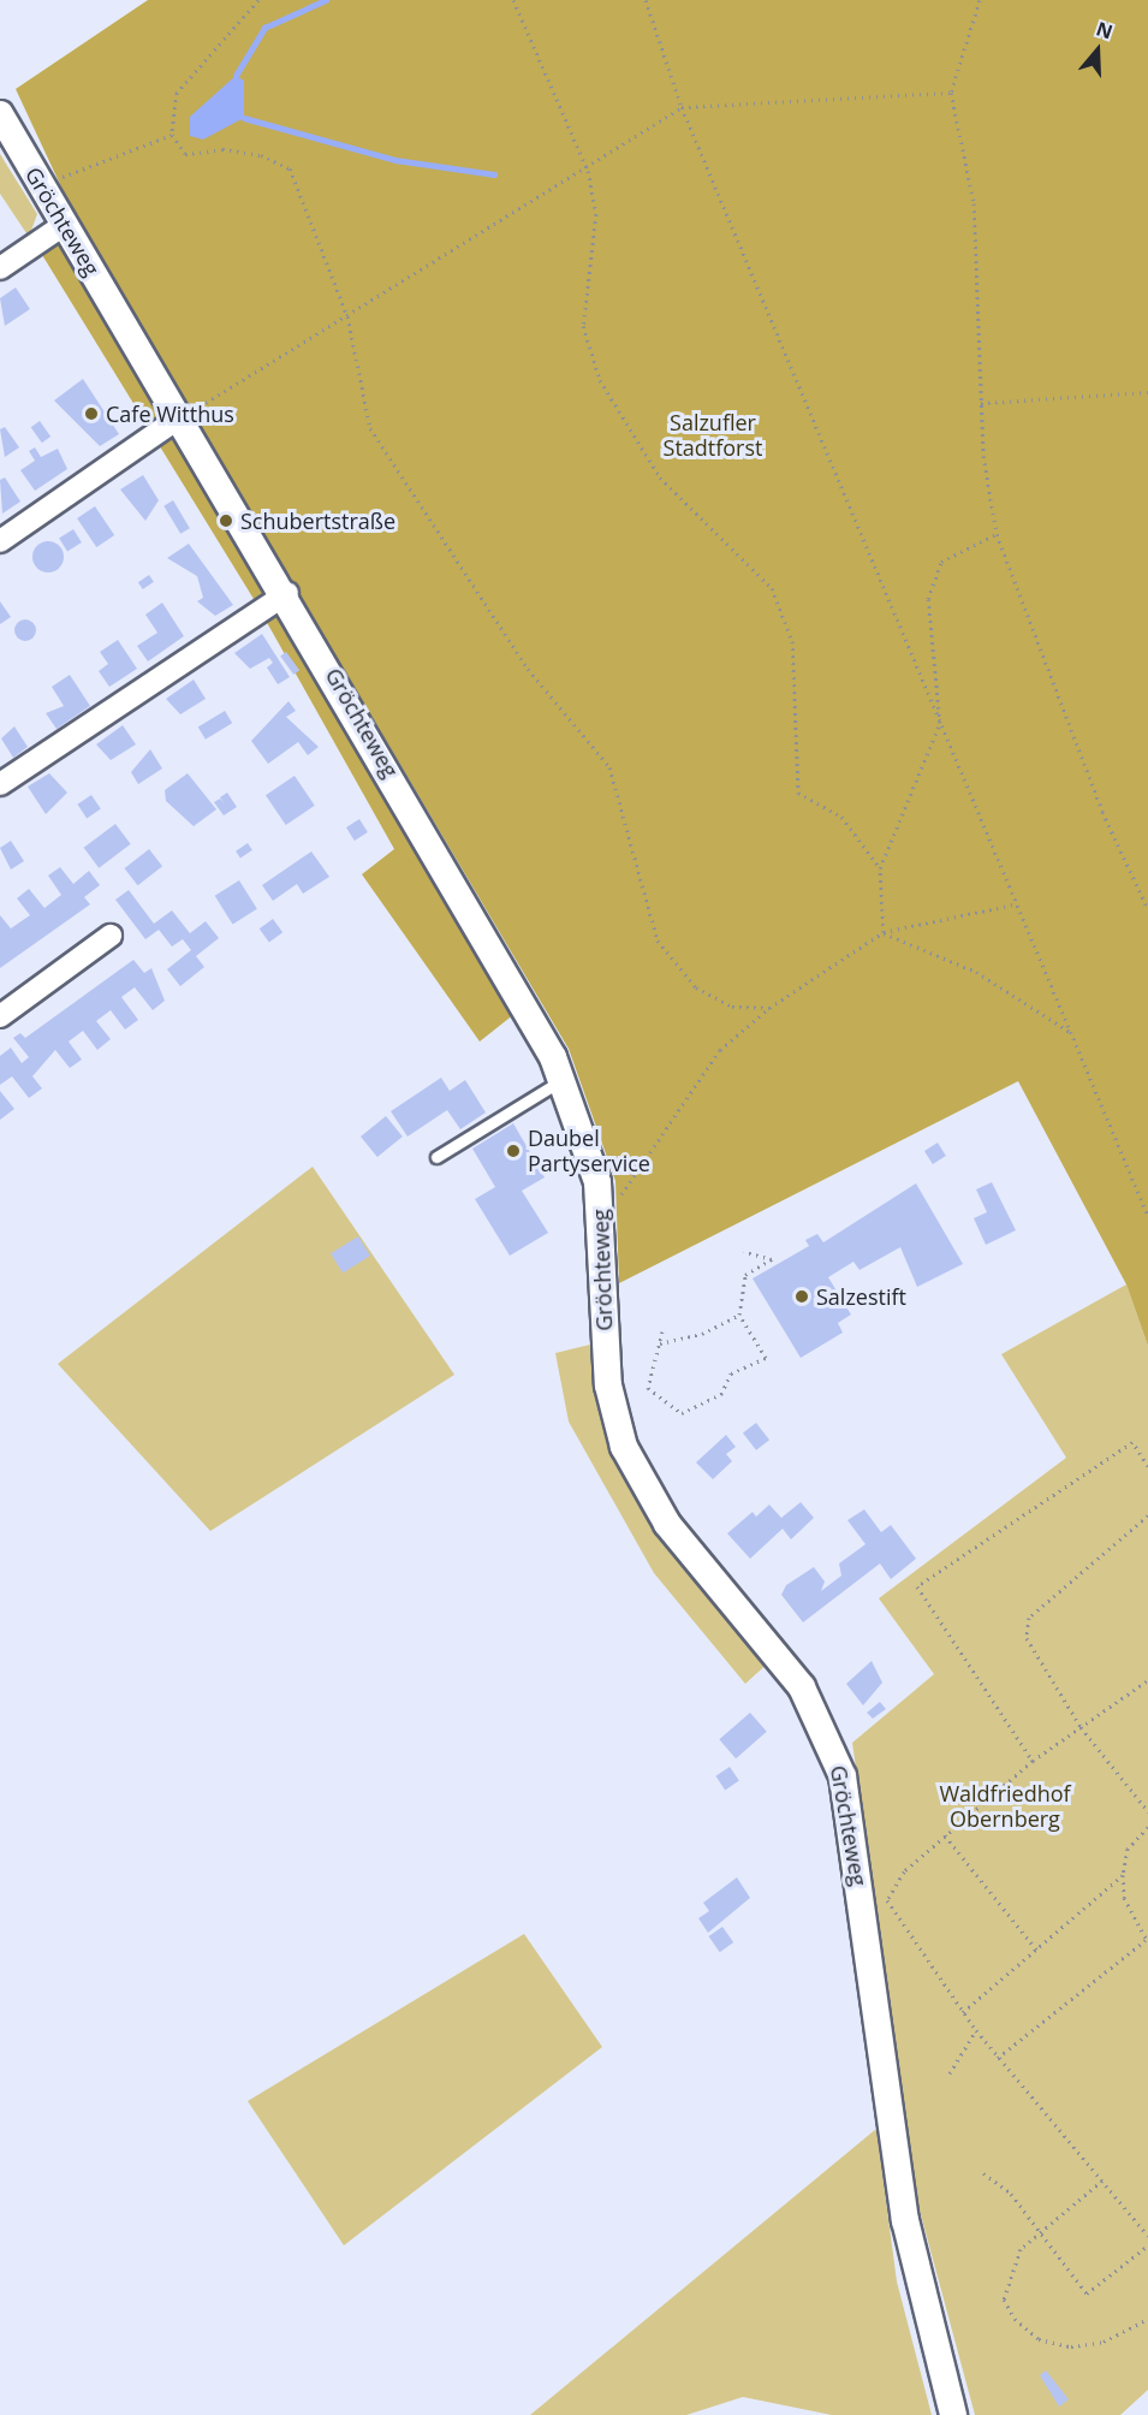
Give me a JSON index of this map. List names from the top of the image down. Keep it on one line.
{"streets":{"street":["Gröchteweg"]},"parks":["Salzufler Stadtforst","Waldfriedhof Obernberg"],"places":["Cafe Witthus","Schubertstraße","Daubel Partyservice","Salzestift"],"north":"top"}
